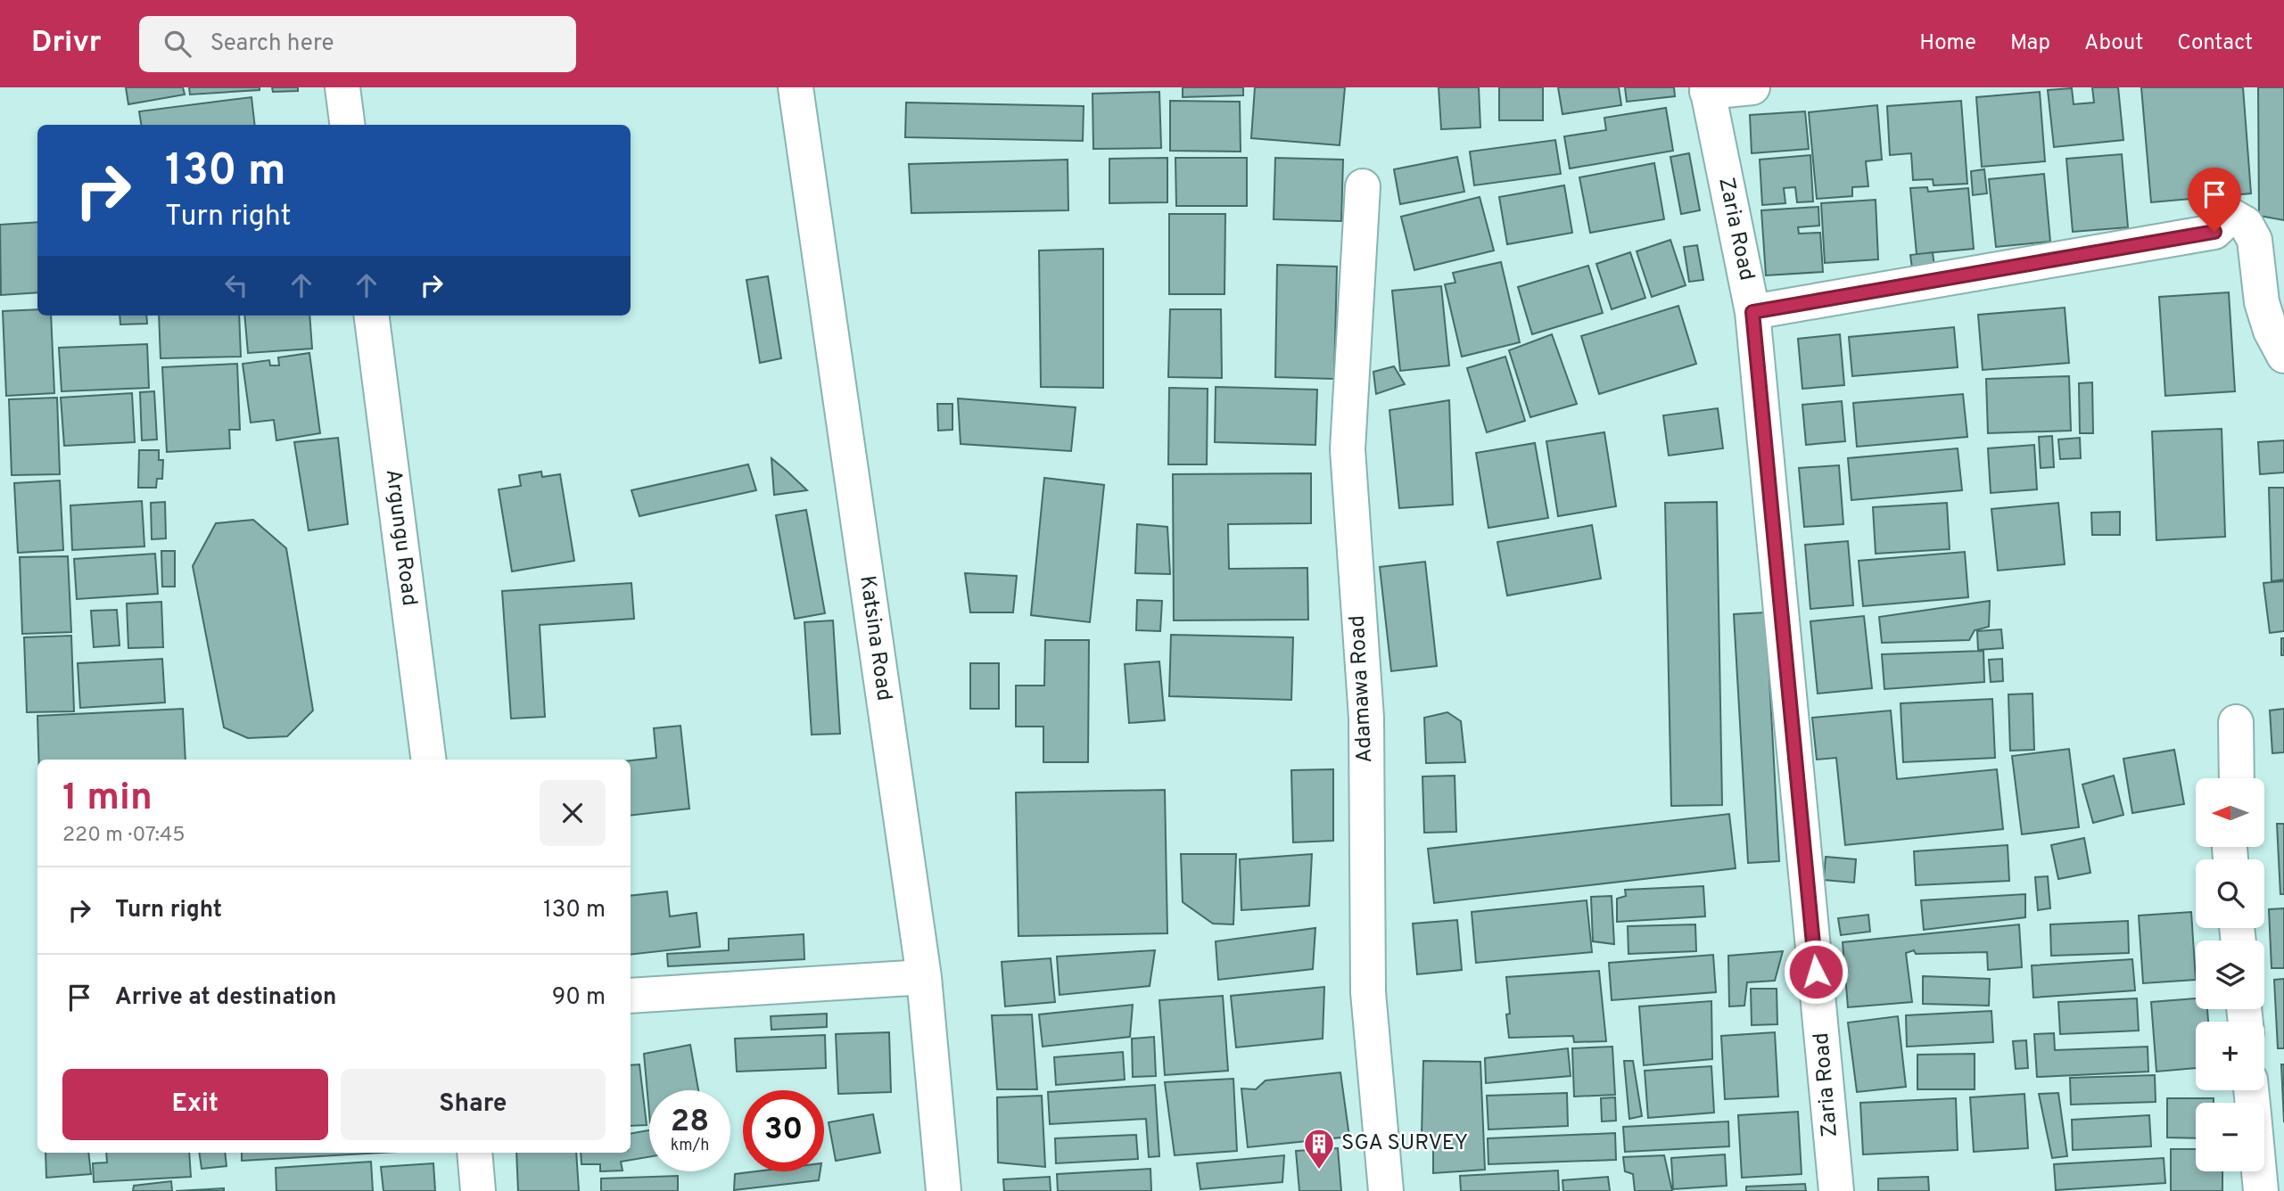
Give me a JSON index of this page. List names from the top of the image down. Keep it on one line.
{"streets":{"street":["Zaria Road","Argungu Road","Katsina Road","Adamawa Road"]},"places":{"building":["SGA SURVEY"]},"north":"left","page":{"header":"Drivr","search":"Search here","nav":["Home","Map","About","Contact"],"turn":["130 m","Turn right"],"heading":["1 min","220 m · 07:45"],"map_buttons":["+","−"],"list":[{"name":"Turn right","value":"130 m"},{"name":"Arrive at destination","value":"90 m"}],"buttons":["Exit","Share"],"speed":"28 km/h","limit":"30"}}
